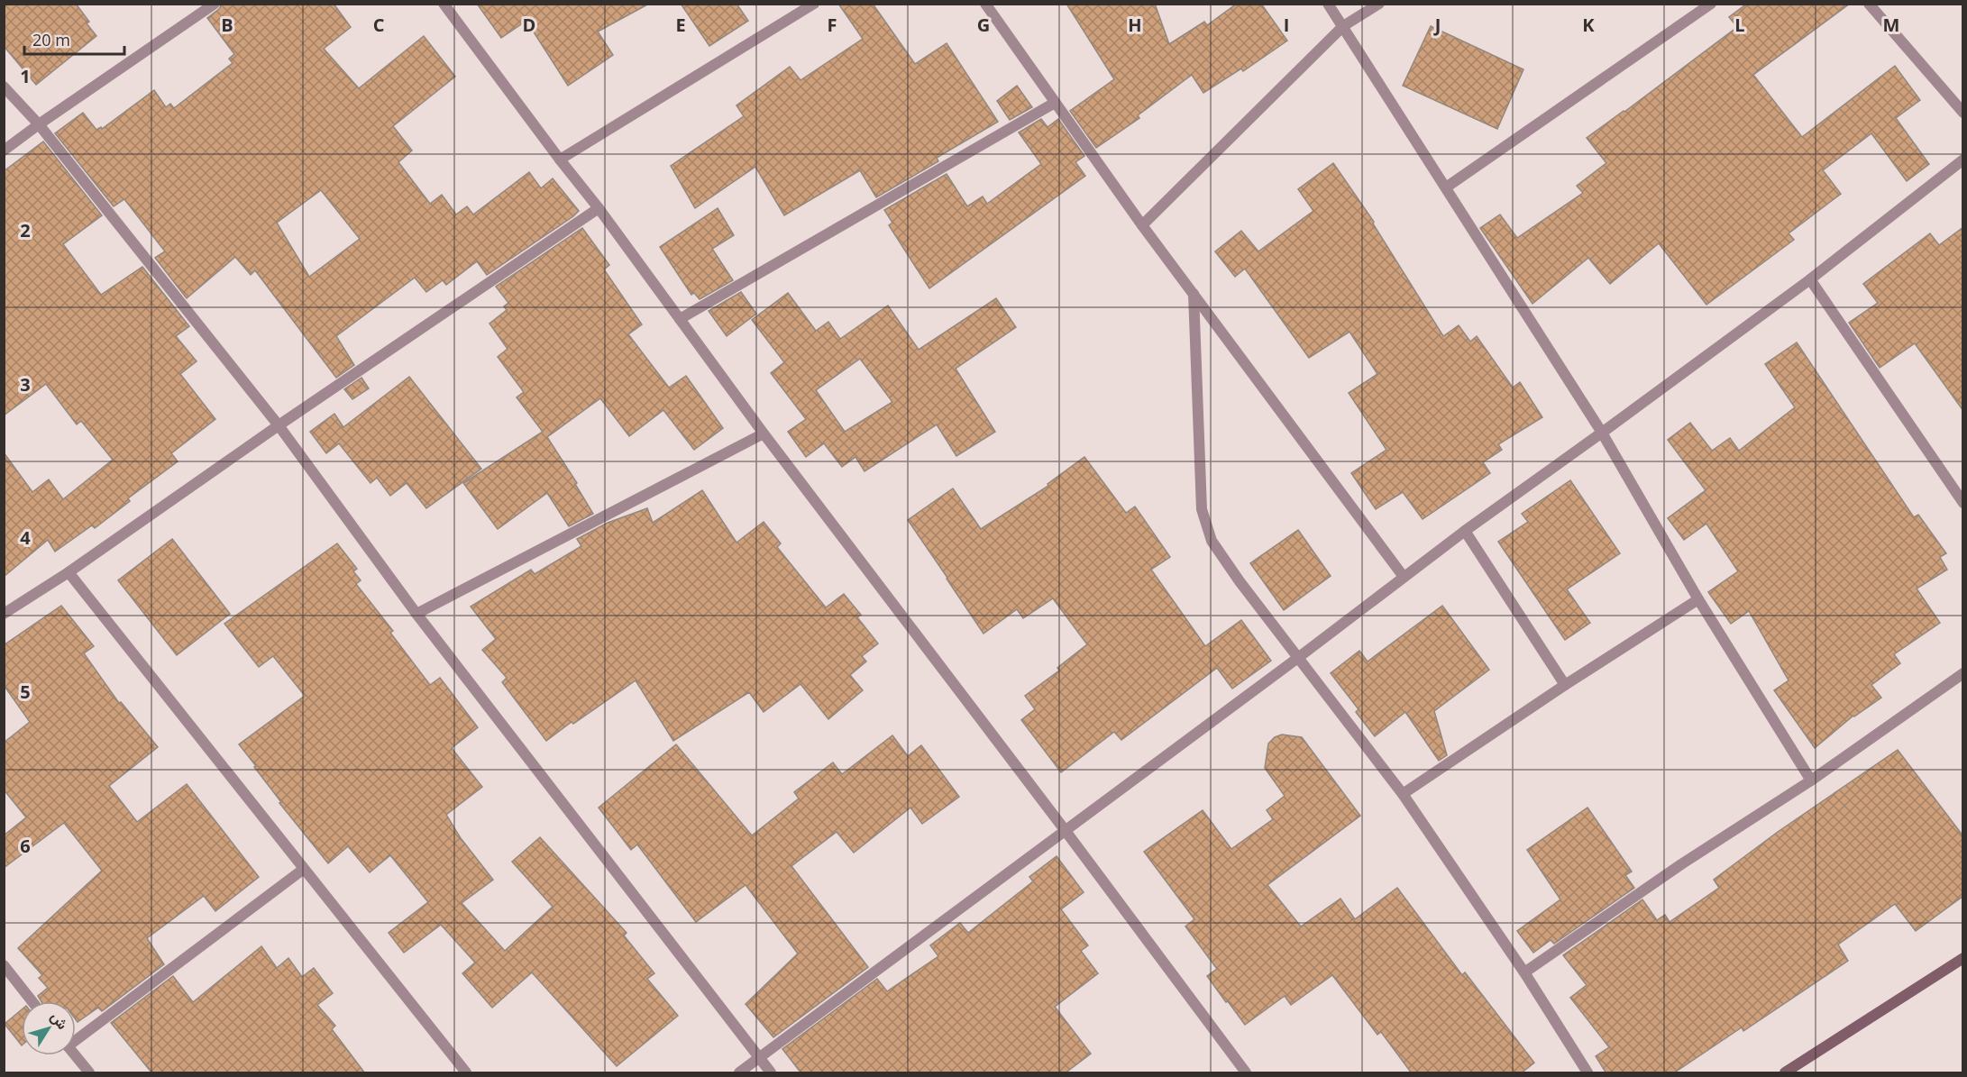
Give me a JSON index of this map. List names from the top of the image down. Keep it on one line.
{"scale_bar":"20 m","north":"top right","grid":{"columns":["B","C","D","E","F","G","H","I","J","K","L","M"],"rows":["1","2","3","4","5","6"]}}
